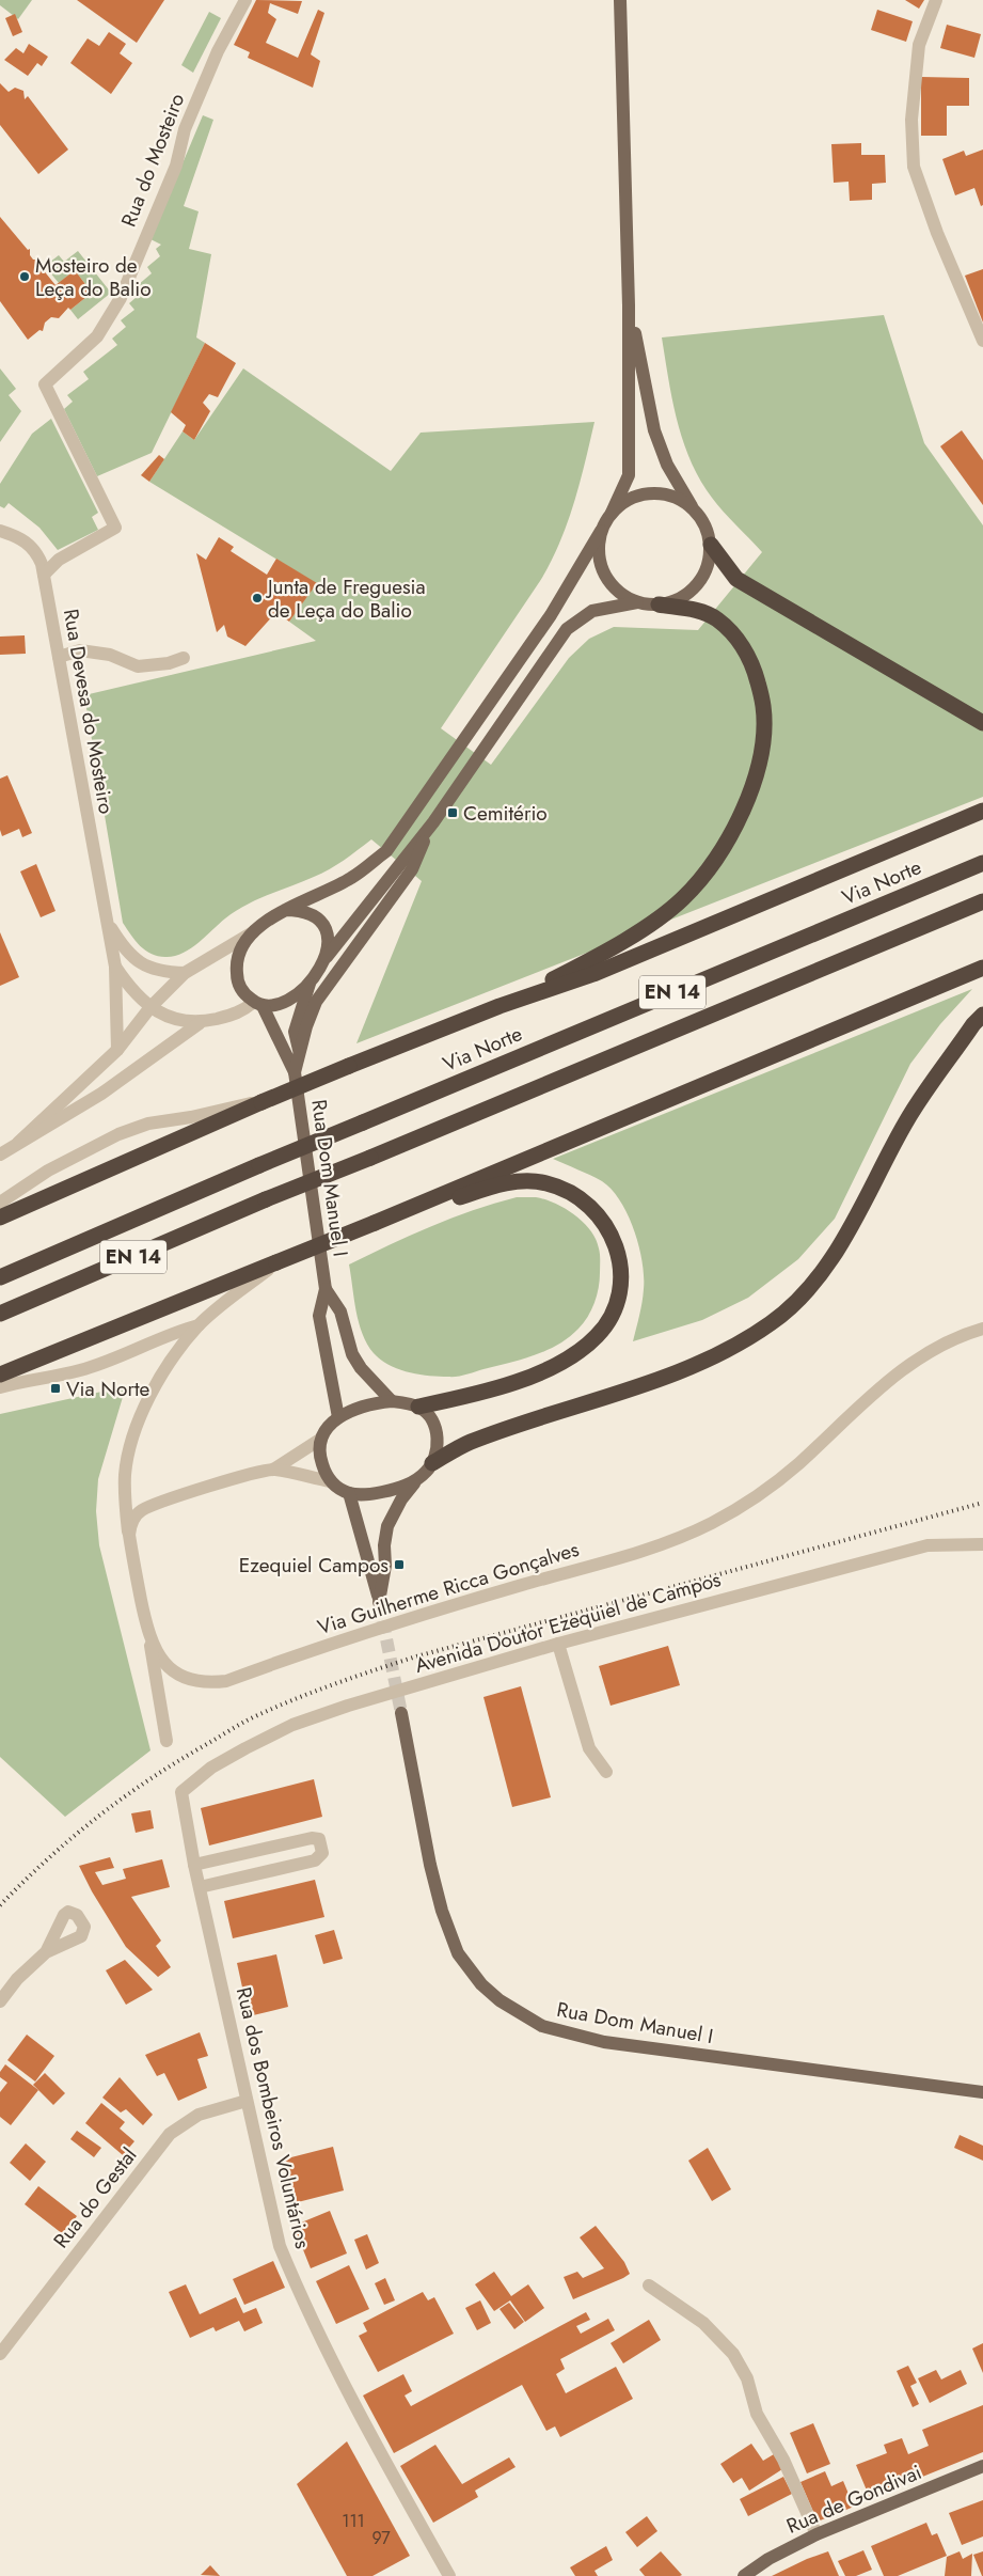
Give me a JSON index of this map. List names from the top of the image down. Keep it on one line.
{"streets":{"highway":["Via Norte","EN 14"],"main road":["Rua Dom Manuel I","Rua de Gondivai"],"street":["Rua do Mosteiro","Rua Devesa do Mosteiro","Via Guilherme Ricca Gonçalves","Avenida Doutor Ezequiel de Campos","Rua dos Bombeiros Voluntários","Rua do Gestal"]},"crossings":[["Rua do Mosteiro","Rua Devesa do Mosteiro"],["Avenida Doutor Ezequiel de Campos","Rua dos Bombeiros Voluntários"],["Rua dos Bombeiros Voluntários","Rua do Gestal"]],"places":{"other":["Mosteiro de Leça do Balio","Junta de Freguesia de Leça do Balio"],"transit":["Cemitério","Via Norte","Ezequiel Campos"]},"house_numbers":["111","97"]}
